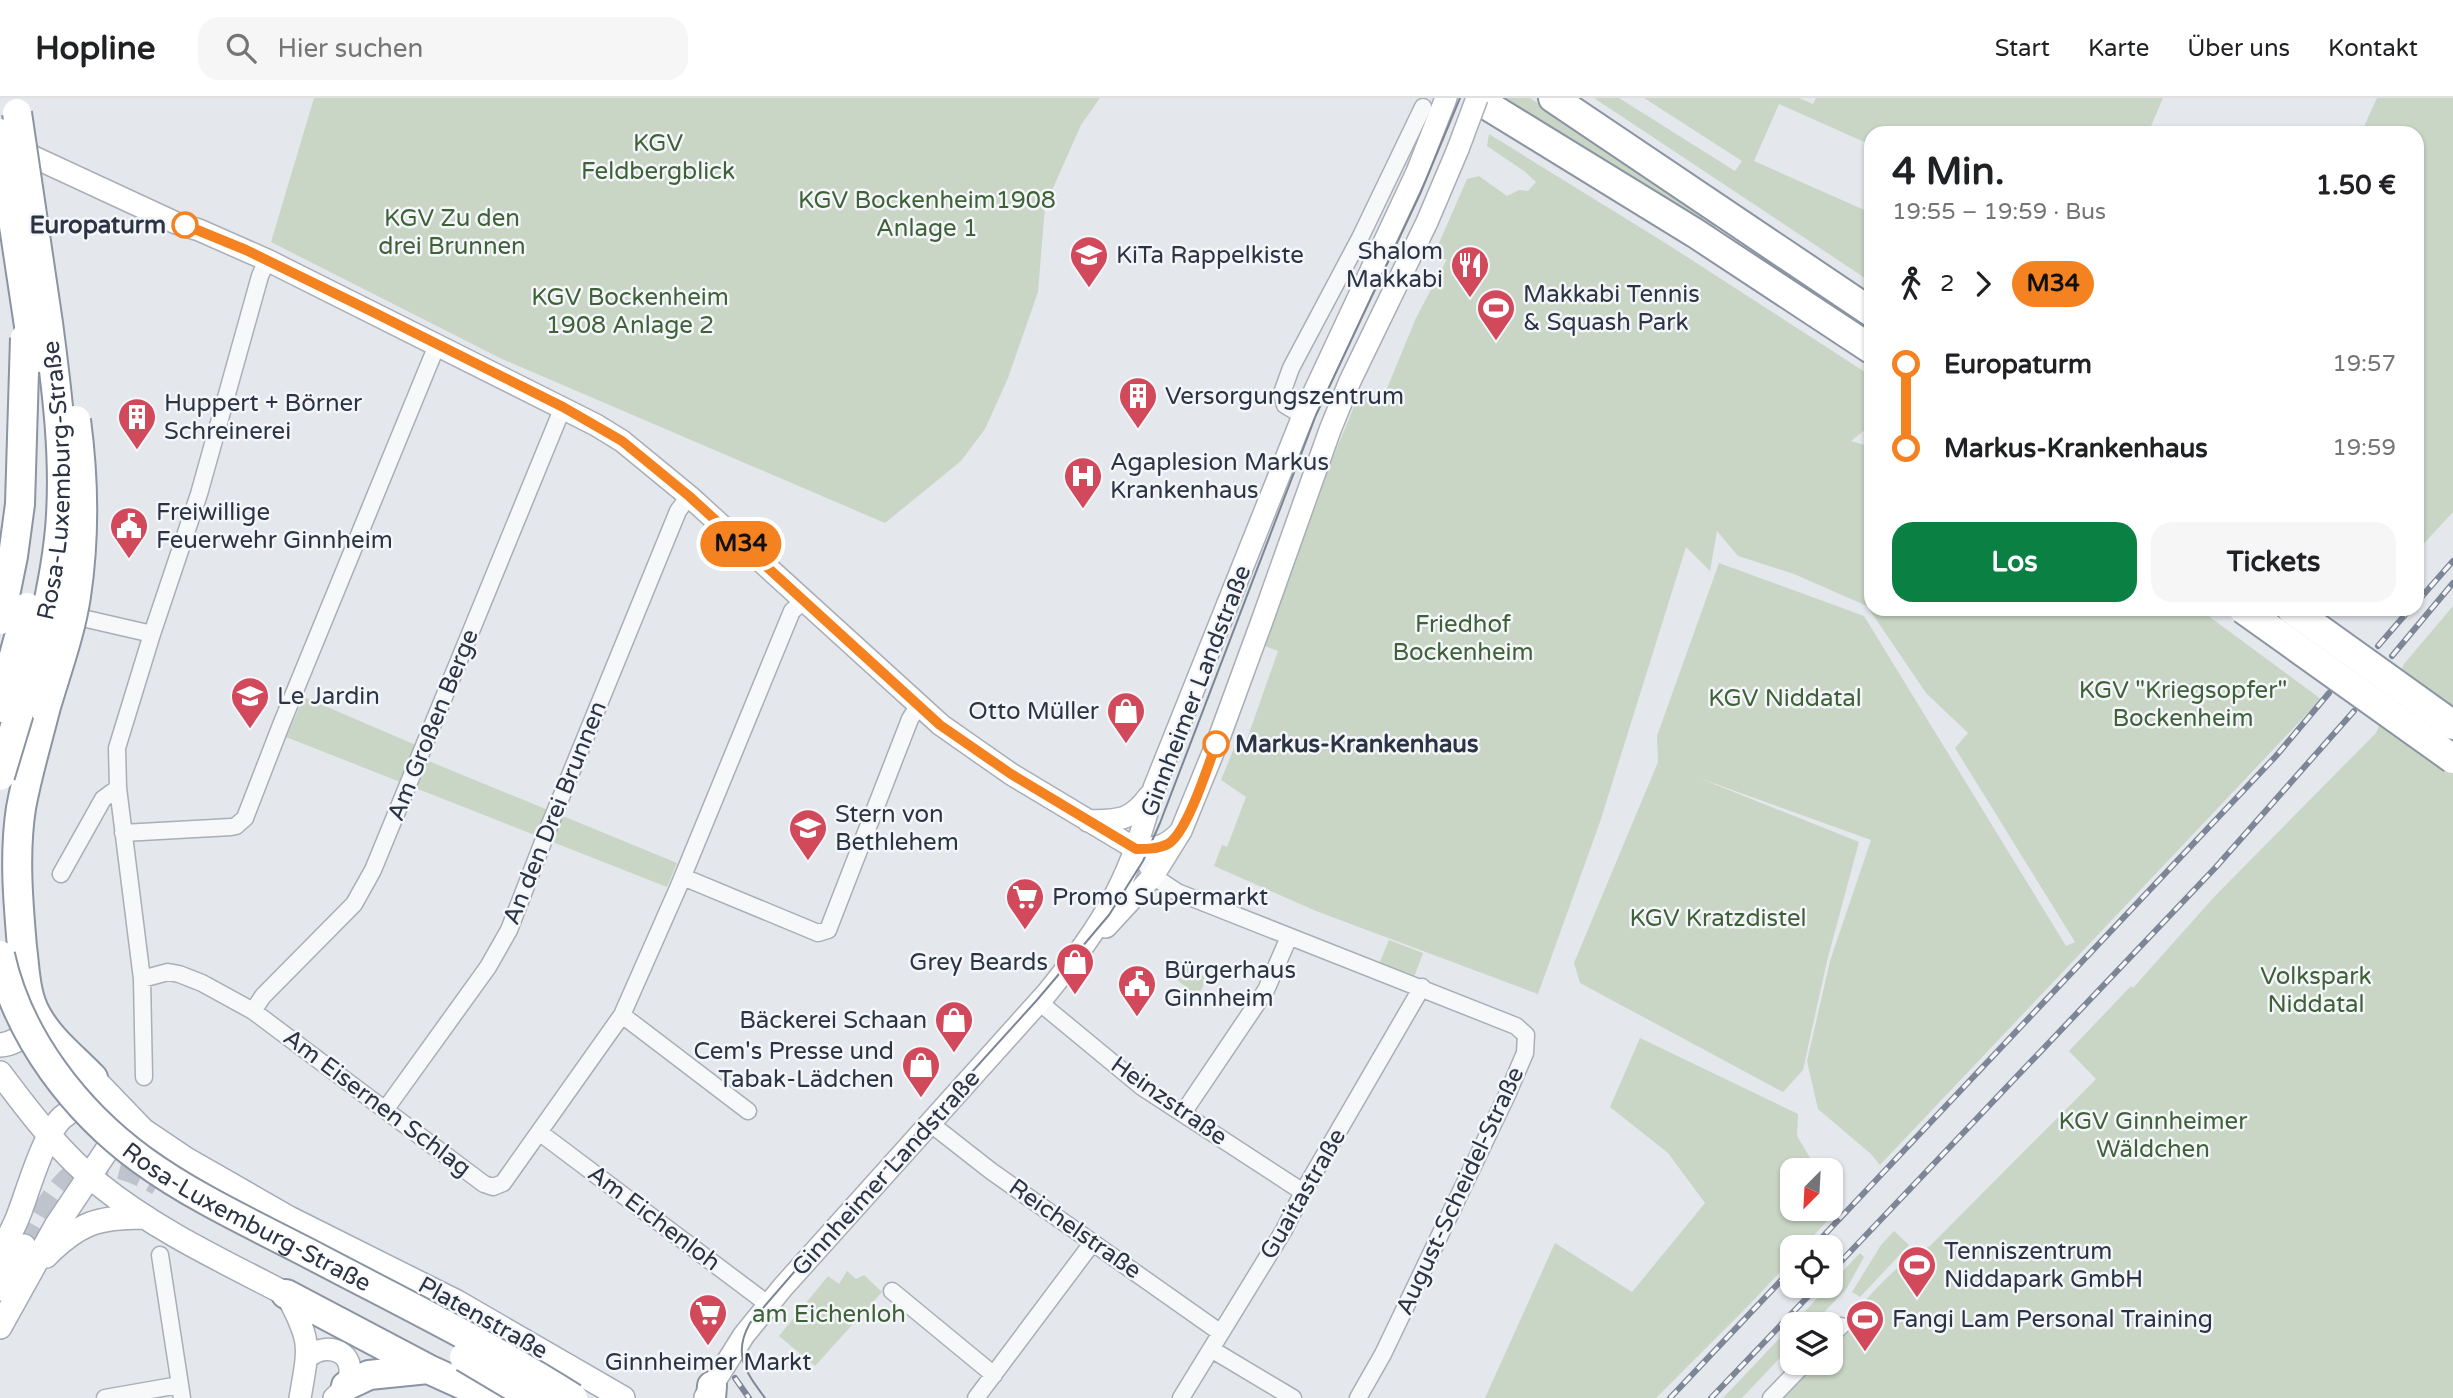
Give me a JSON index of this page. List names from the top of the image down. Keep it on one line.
{"streets":{"highway":["Rosa-Luxemburg-Straße"],"main road":["Ginnheimer Landstraße","Platenstraße"],"street":["Am Großen Berge","An den Drei Brunnen","Heinzstraße","Am Eisernen Schlag","August-Scheidel-Straße","Guaitastraße","Am Eichenloh","Reichelstraße"]},"crossings":[["Ginnheimer Landstraße","Heinzstraße"],["Ginnheimer Landstraße","August-Scheidel-Straße"],["Ginnheimer Landstraße","Am Eichenloh"],["Ginnheimer Landstraße","Reichelstraße"],["Am Großen Berge","Am Eisernen Schlag"],["An den Drei Brunnen","Am Eisernen Schlag"],["Heinzstraße","Guaitastraße"],["Am Eisernen Schlag","Am Eichenloh"],["August-Scheidel-Straße","Guaitastraße"],["Guaitastraße","Reichelstraße"]],"parks":["KGV Feldbergblick","KGV Bockenheim1908 Anlage 1","KGV Zu den drei Brunnen","KGV Bockenheim 1908 Anlage 2","Friedhof Bockenheim","KGV \"Kriegsopfer\" Bockenheim","KGV Niddatal","KGV Kratzdistel","Volkspark Niddatal","KGV Ginnheimer Wäldchen","am Eichenloh"],"places":{"other":["Europaturm","Markus-Krankenhaus"],"school or university":["KiTa Rappelkiste","Le Jardin","Stern von Bethlehem"],"restaurant":["Shalom Makkabi"],"sports":["Makkabi Tennis & Squash Park","Tenniszentrum Niddapark GmbH","Fangi Lam Personal Training"],"building":["Versorgungszentrum","Huppert + Börner Schreinerei"],"hospital":["Agaplesion Markus Krankenhaus"],"public building":["Freiwillige Feuerwehr Ginnheim","Bürgerhaus Ginnheim"],"shop":["Otto Müller","Grey Beards","Bäckerei Schaan","Cem's Presse und Tabak-Lädchen"],"supermarket":["Promo Supermarkt","Ginnheimer Markt"]},"lines":["bus line M34"],"north":"bottom left","page":{"header":"Hopline","search":"Hier suchen","nav":["Start","Karte","Über uns","Kontakt"],"on_map":"M34","heading":["4 Min.","19:55 – 19:59 · Bus","1.50 €"],"legs":["2","M34"],"list":[{"name":"Europaturm","value":"19:57"},{"name":"Markus-Krankenhaus","value":"19:59"}],"buttons":["Los","Tickets"]}}
